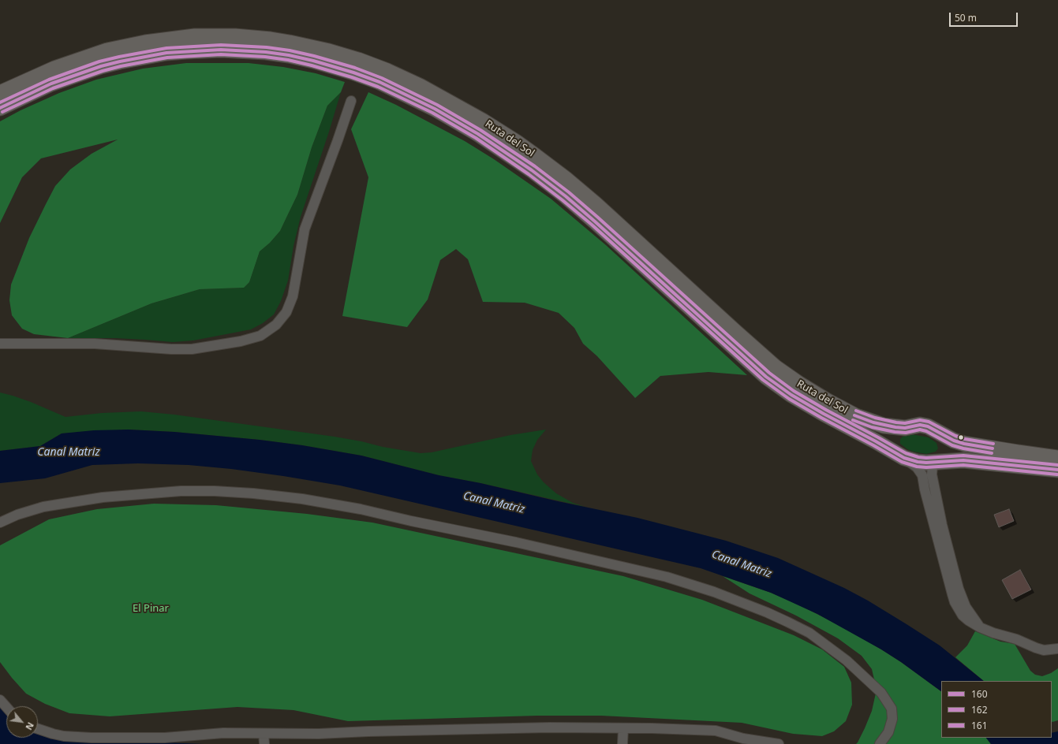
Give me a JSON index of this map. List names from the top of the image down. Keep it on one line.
{"streets":{"main road":["Ruta del Sol"]},"water":["Canal Matriz"],"parks":["El Pinar"],"lines":["transit line 161","transit line 160","transit line 162"],"legend":["160","162","161"],"scale_bar":"50 m","north":"bottom right"}
